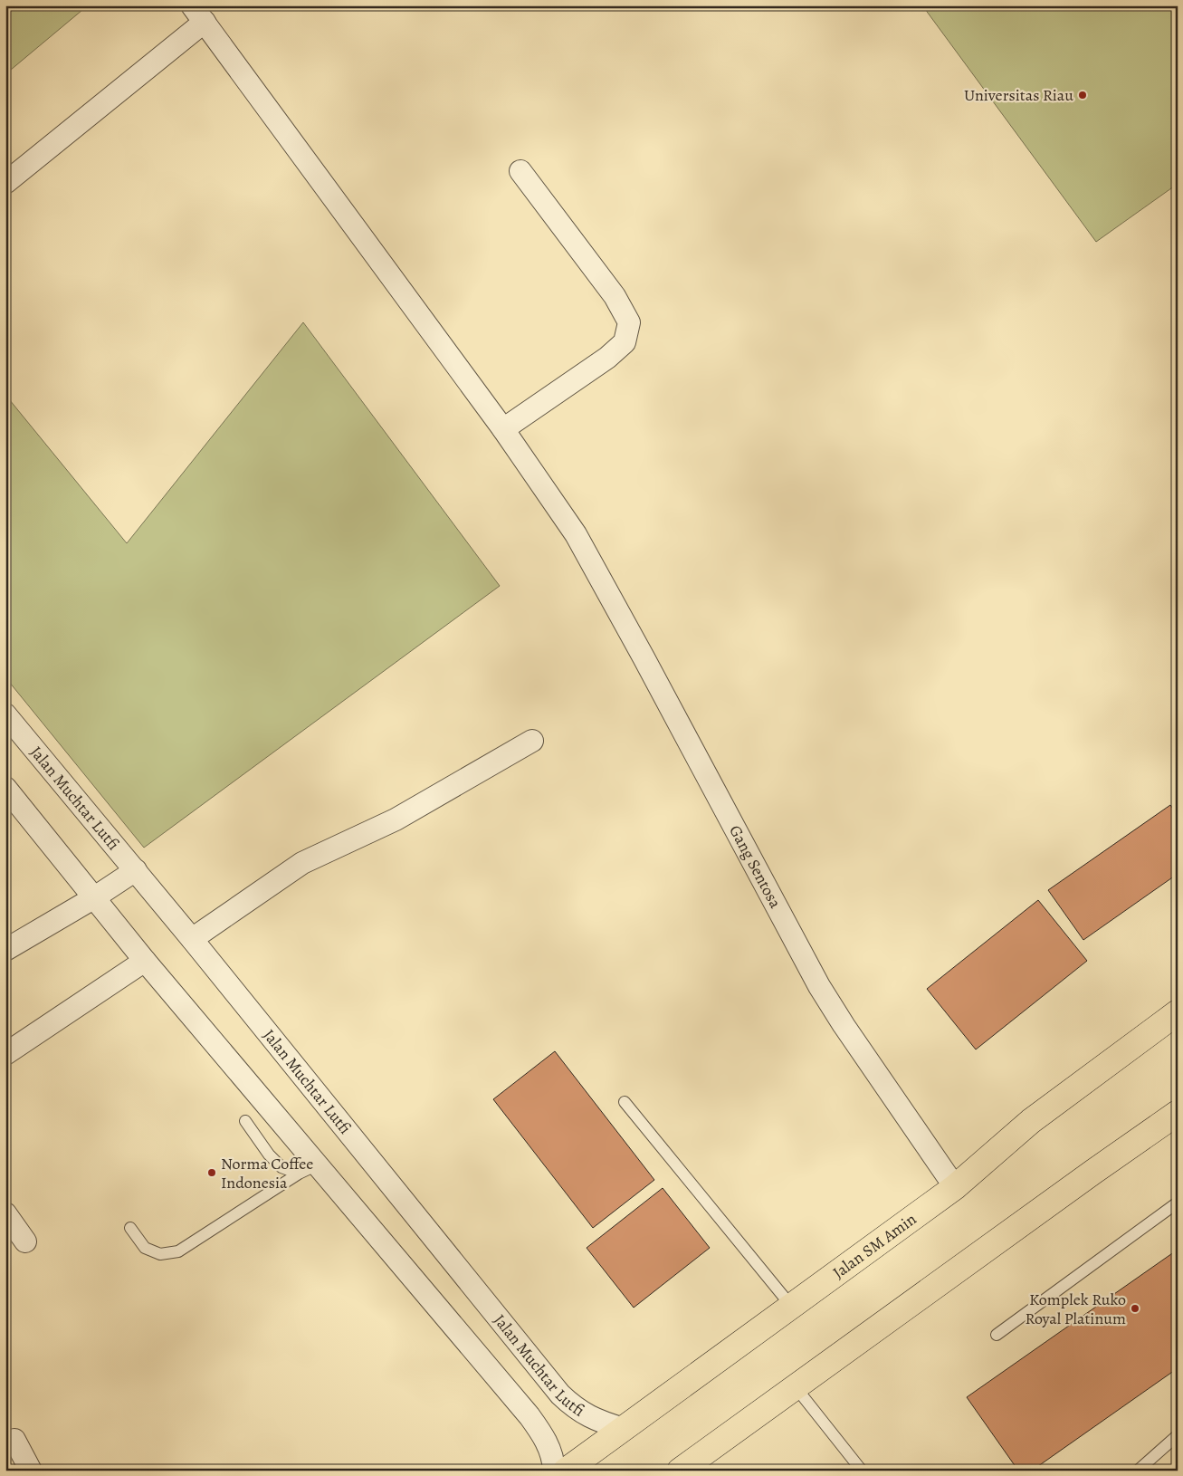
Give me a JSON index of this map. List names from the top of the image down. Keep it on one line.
{"streets":{"main road":["Jalan SM Amin"],"street":["Jalan Muchtar Lutfi","Gang Sentosa"]},"crossings":[["Jalan Muchtar Lutfi","Jalan SM Amin"],["Gang Sentosa","Jalan SM Amin"]],"places":["Universitas Riau","Norma Coffee Indonesia","Komplek Ruko Royal Platinum"]}
